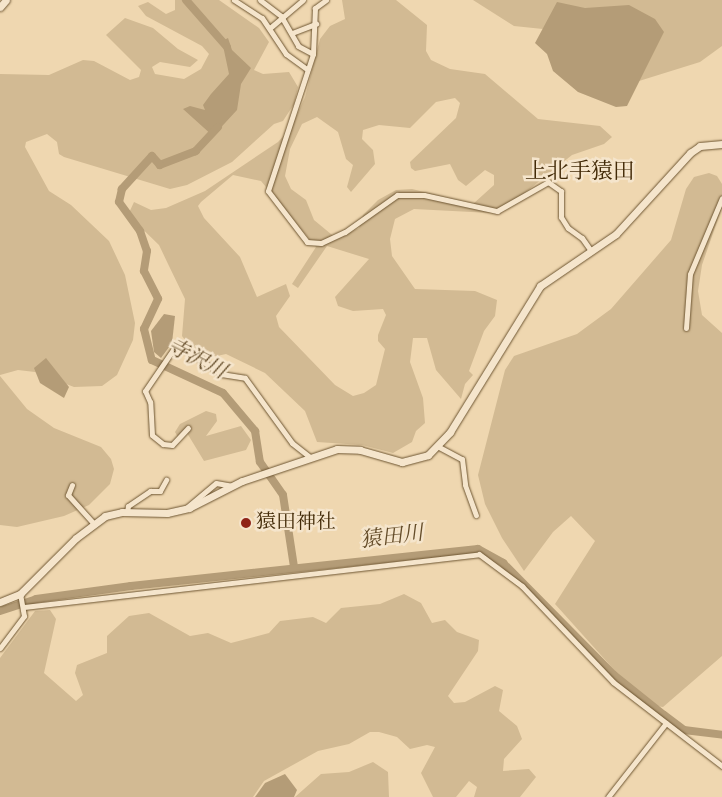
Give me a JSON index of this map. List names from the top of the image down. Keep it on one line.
{"districts":["上北手猿田"],"water":["寺沢川","猿田川"],"places":["猿田神社"]}
